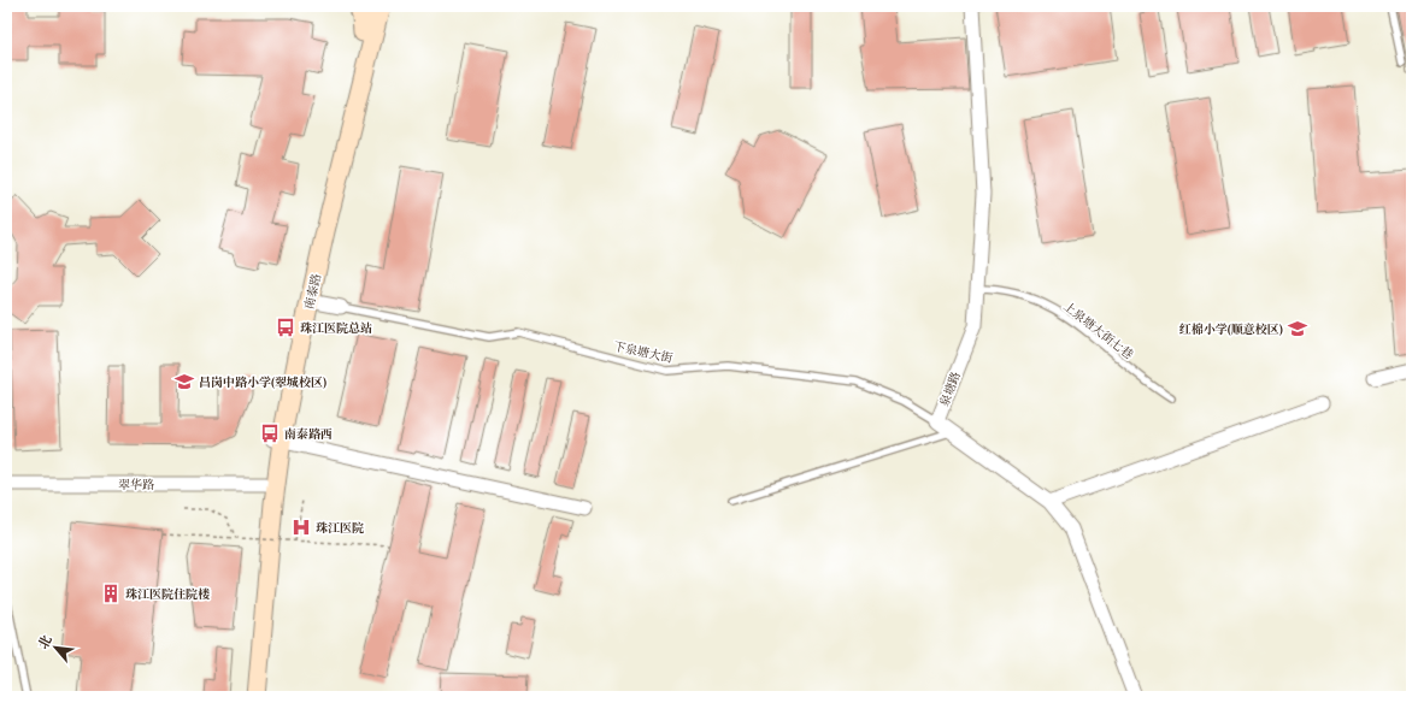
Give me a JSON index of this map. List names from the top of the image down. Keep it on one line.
{"streets":{"main road":["南泰路"],"street":["泉塘路","翠华路"],"lane":["上泉塘大街七巷","下泉塘大街"]},"crossings":[["南泰路","翠华路"],["上泉塘大街七巷","泉塘路"],["下泉塘大街","泉塘路"]],"places":{"bus stop":["珠江医院总站","南泰路西"],"school or university":["红棉小学(顺意校区)","昌岗中路小学(翠城校区)"],"hospital":["珠江医院"],"building":["珠江医院住院楼"]},"north":"top left"}
